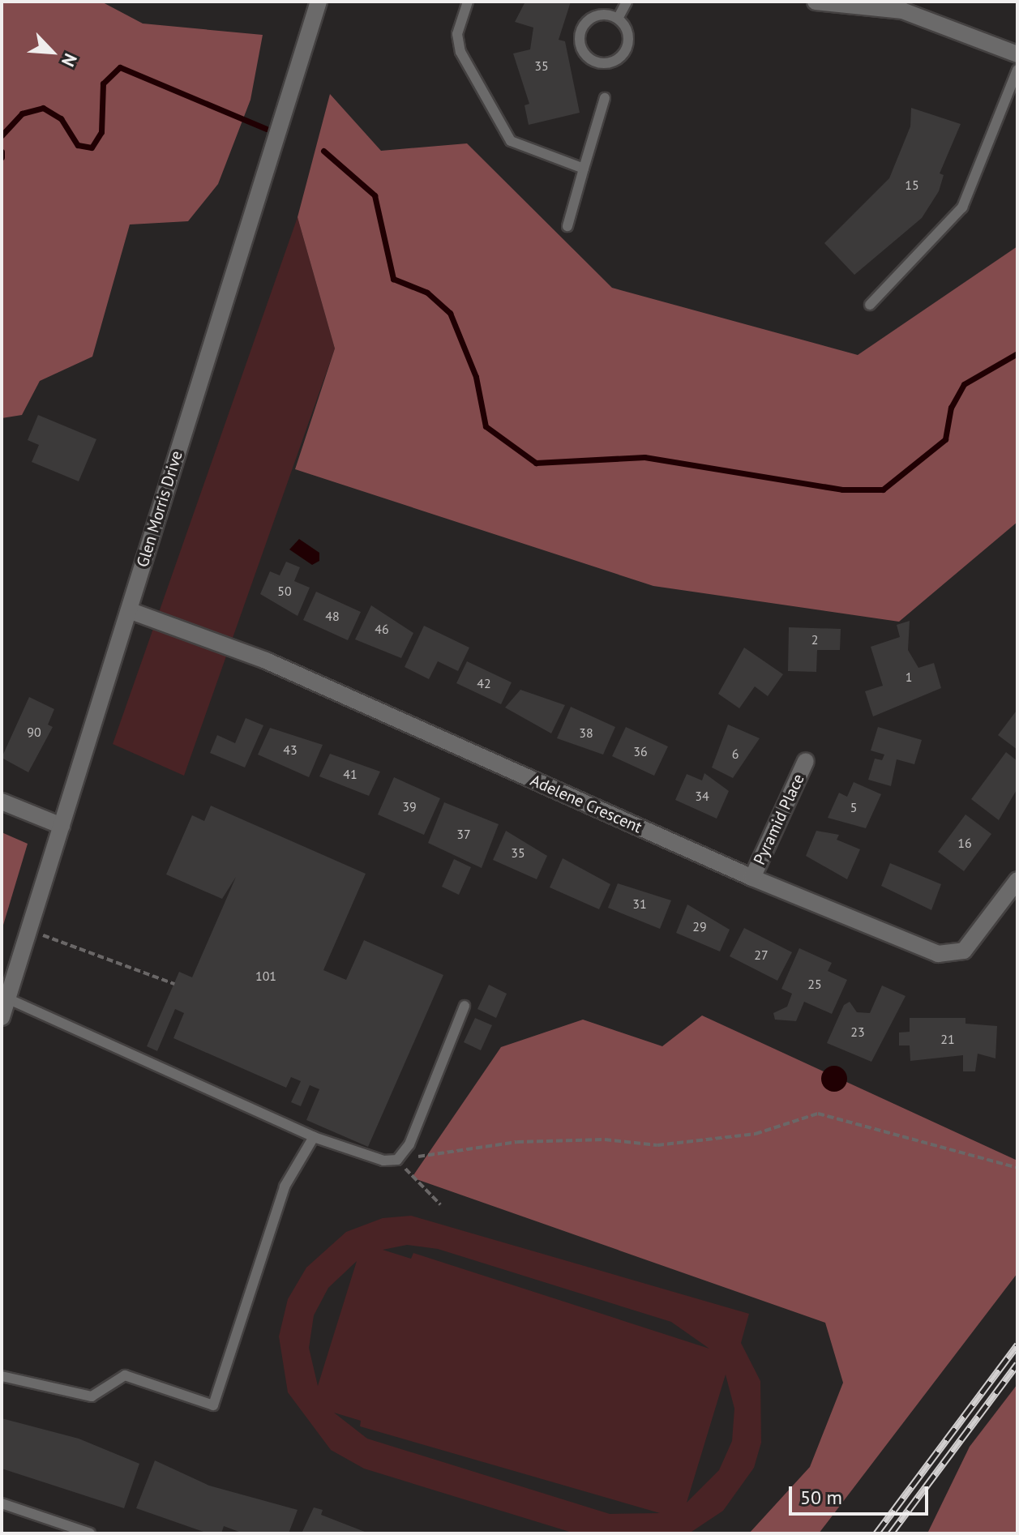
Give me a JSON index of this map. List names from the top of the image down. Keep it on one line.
{"streets":{"street":["Glen Morris Drive","Adelene Crescent","Pyramid Place"]},"crossings":[["Glen Morris Drive","Adelene Crescent"],["Adelene Crescent","Pyramid Place"]],"house_numbers":["35","15","50","48","46","2","1","42","90","38","43","36","6","41","34","39","5","37","16","35","31","29","27","101","25","23","21"],"scale_bar":"50 m","north":"bottom right"}
